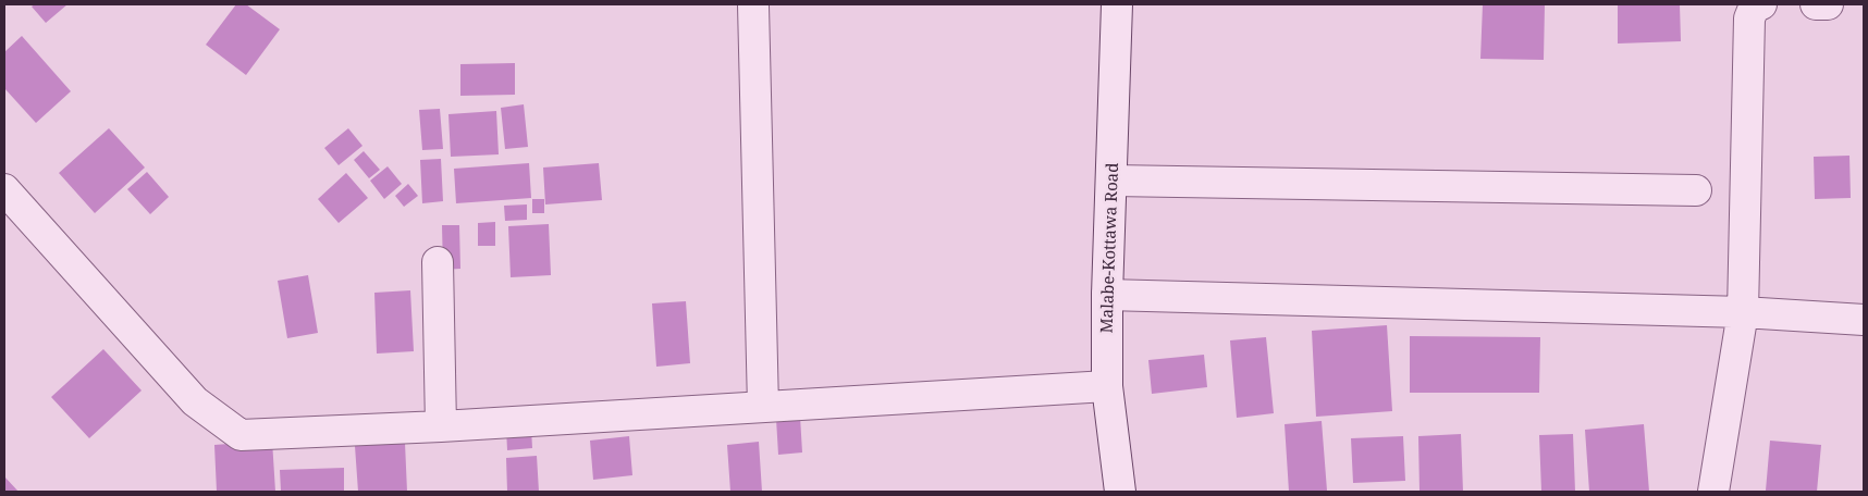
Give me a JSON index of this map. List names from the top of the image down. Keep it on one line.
{"streets":{"street":["Malabe-Kottawa Road"]}}
